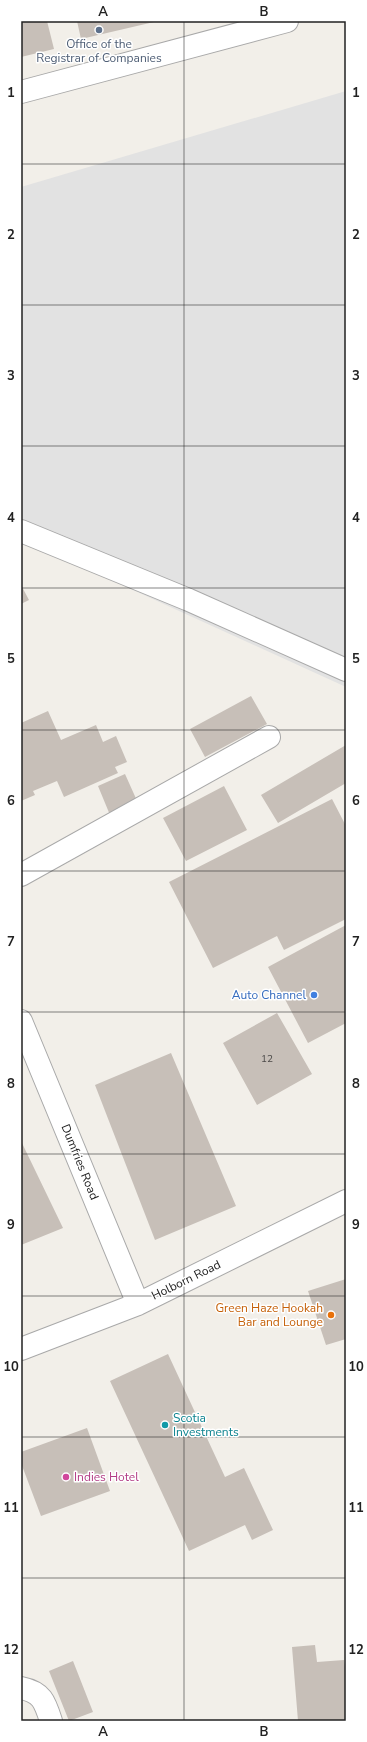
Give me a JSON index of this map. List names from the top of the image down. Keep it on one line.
{"streets":{"street":["Dumfries Road","Holborn Road"]},"crossings":[["Dumfries Road","Holborn Road"]],"places":["Office of the Registrar of Companies","Auto Channel","Green Haze Hookah Bar and Lounge","Scotia Investments","Indies Hotel"],"house_numbers":["12"],"grid":{"columns":["A","B"],"rows":["1","2","3","4","5","6","7","8","9","10","11","12"]}}
